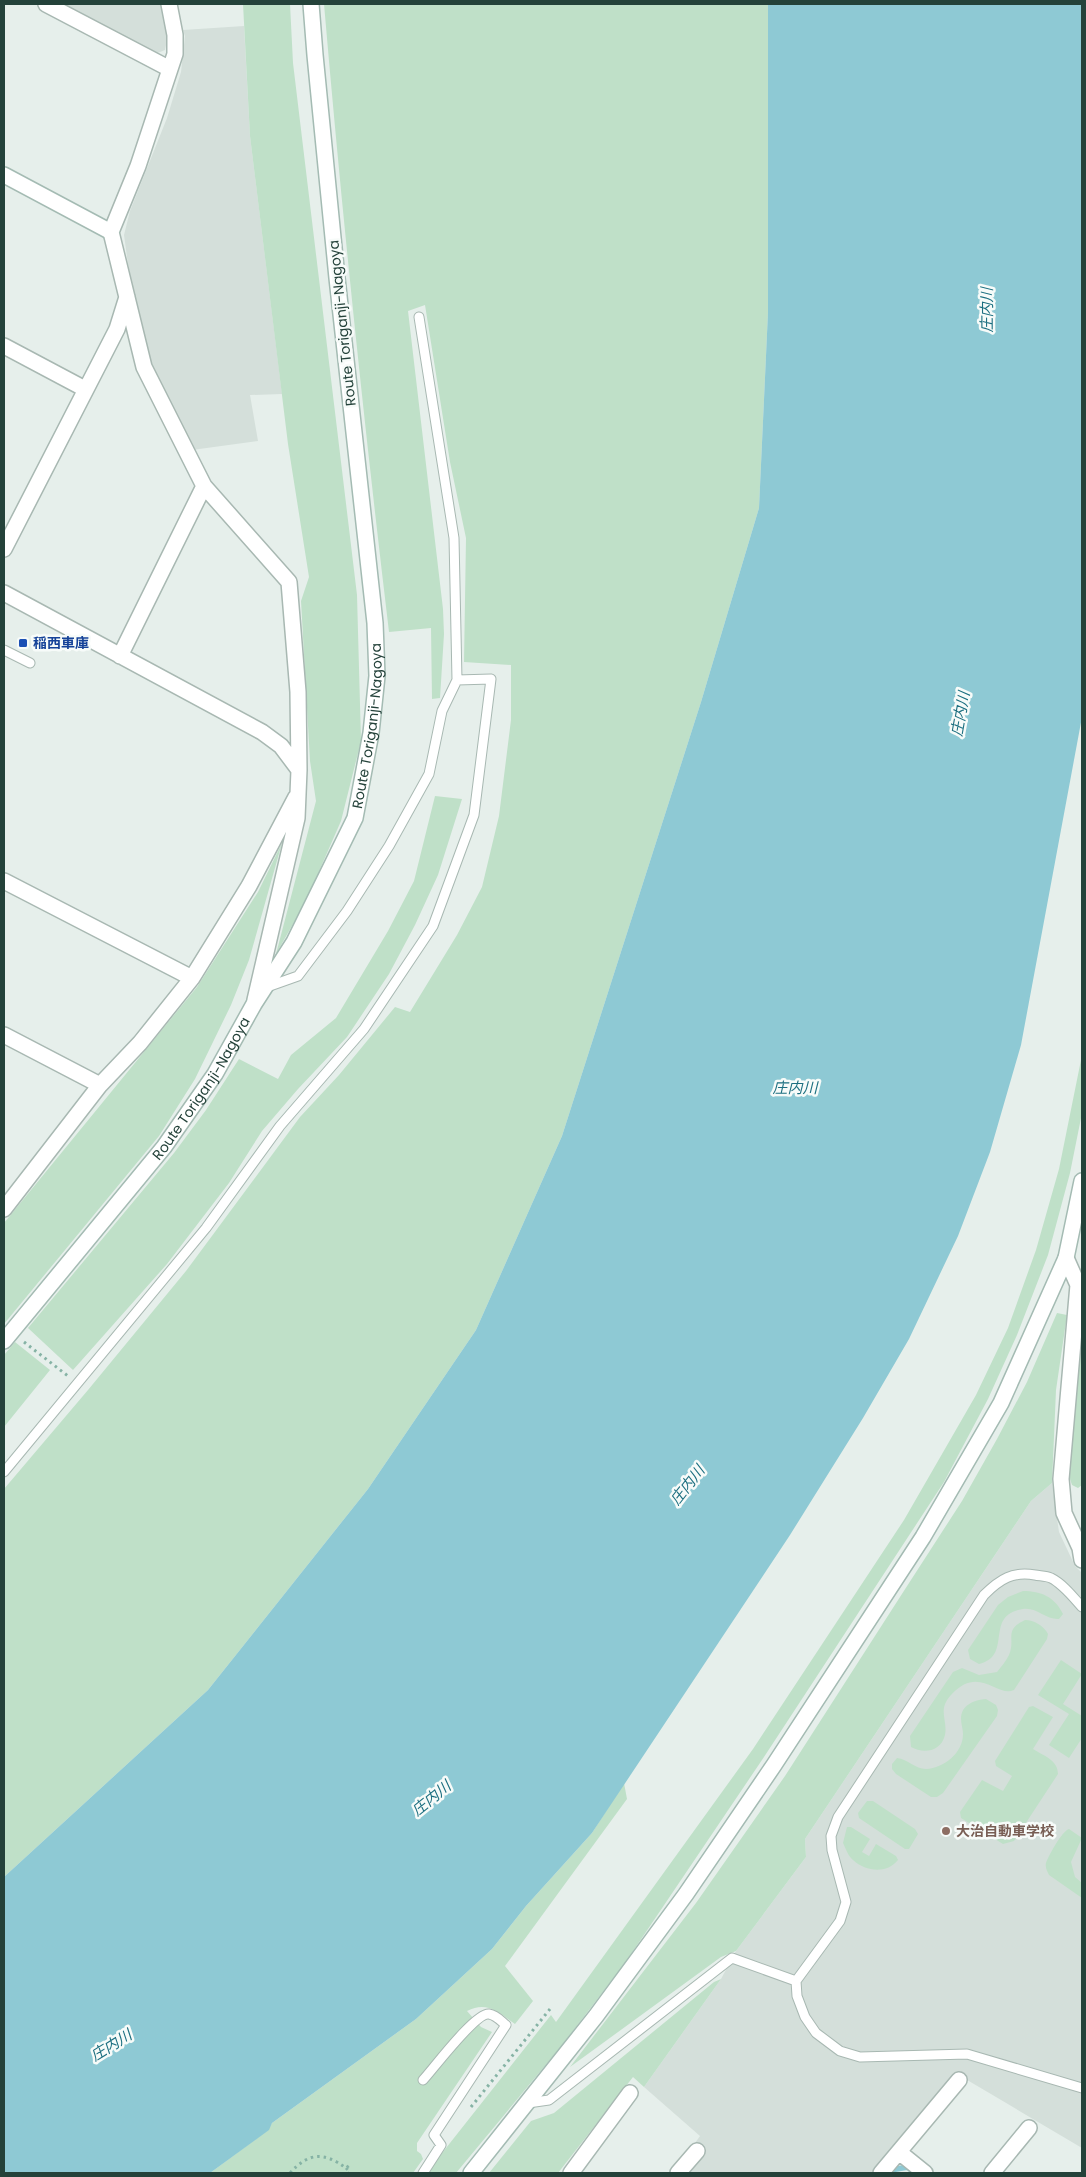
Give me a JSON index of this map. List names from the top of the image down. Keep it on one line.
{"streets":{"street":["Route Toriganji-Nagoya"]},"water":["庄内川"],"places":{"transit":["稲西車庫"],"other":["大治自動車学校"]}}
